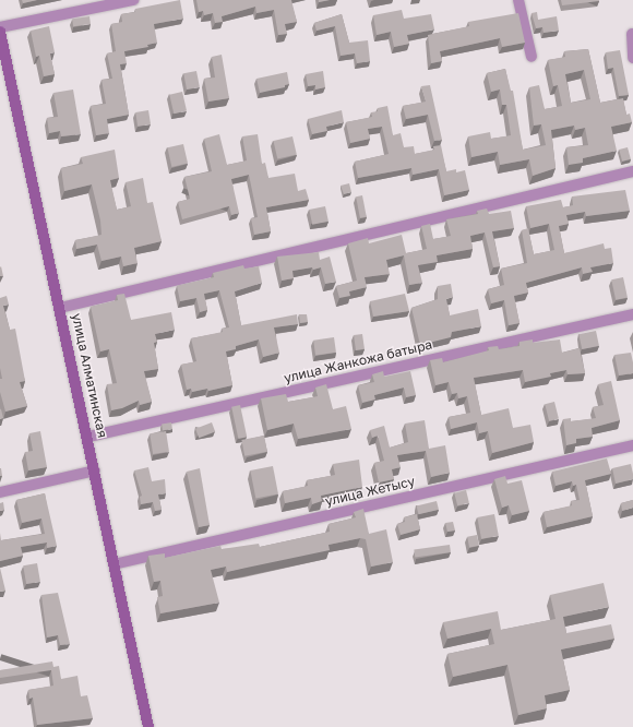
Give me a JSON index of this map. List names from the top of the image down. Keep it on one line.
{"streets":{"street":["улица Жанкожа батыра","улица Алматинская","улица Жетысу"]},"crossings":[["улица Жанкожа батыра","улица Алматинская"],["улица Алматинская","улица Жетысу"]]}
